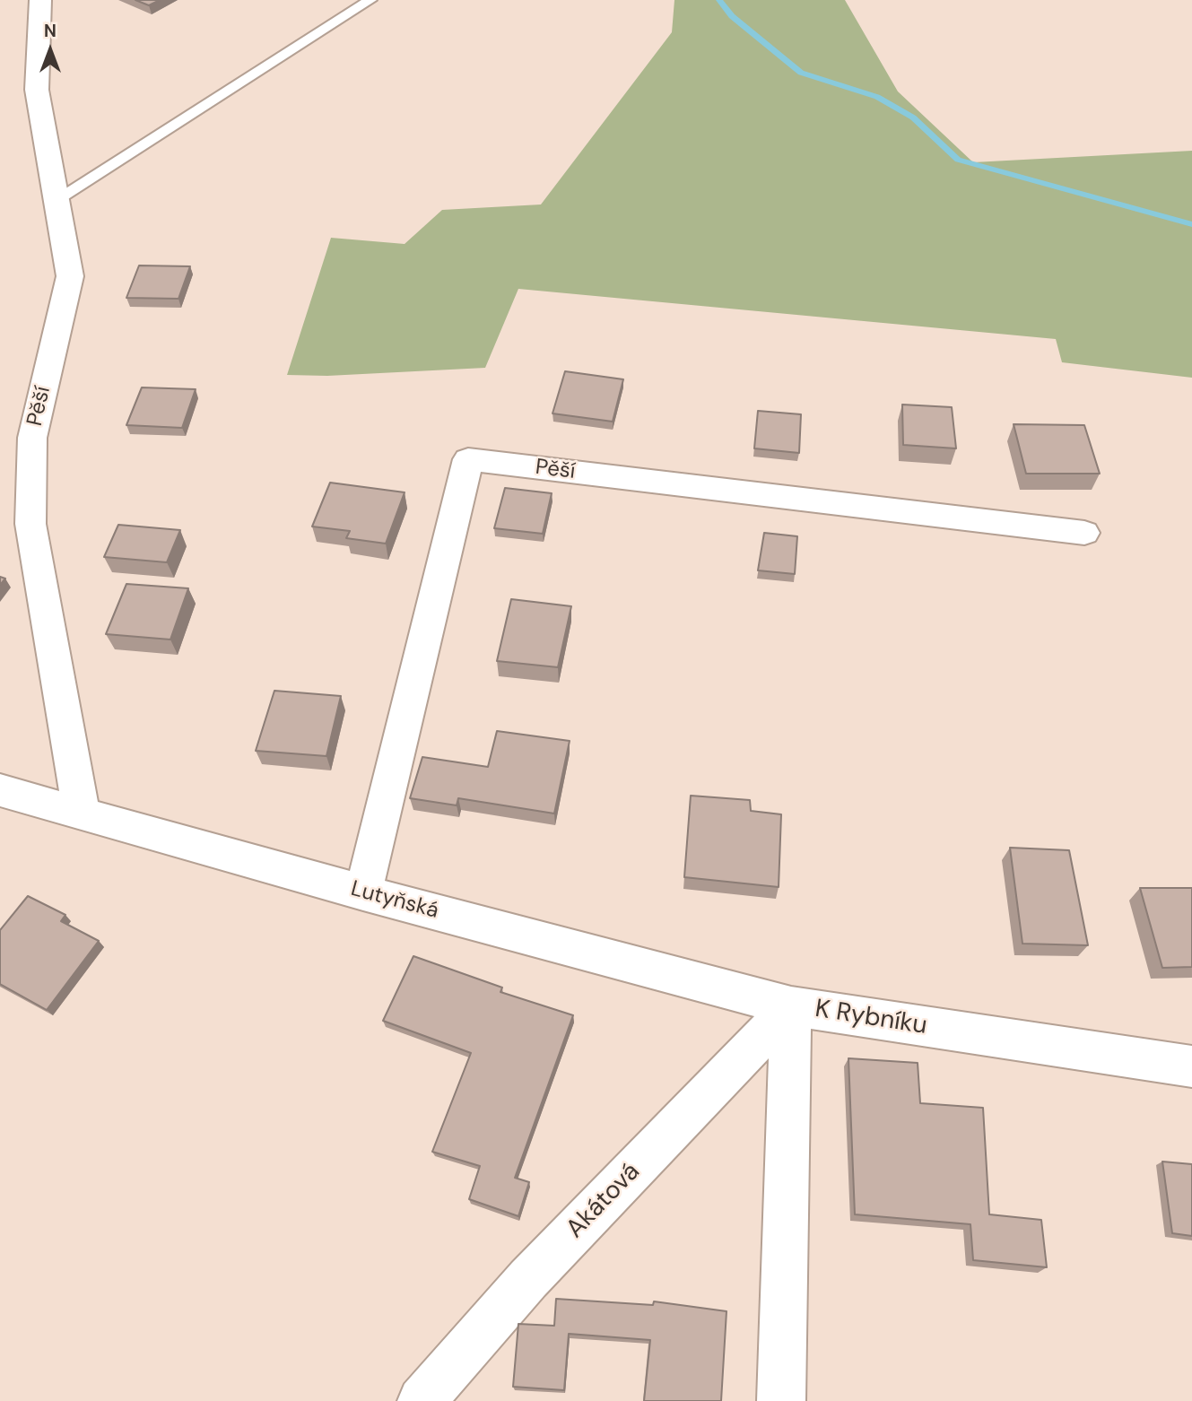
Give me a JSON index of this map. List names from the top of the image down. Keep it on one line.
{"streets":{"street":["Pěší","Lutyňská","K Rybníku","Akátová"]},"crossings":[["Pěší","Lutyňská"],["Lutyňská","K Rybníku"],["Lutyňská","Akátová"],["K Rybníku","Akátová"]],"north":"top"}
